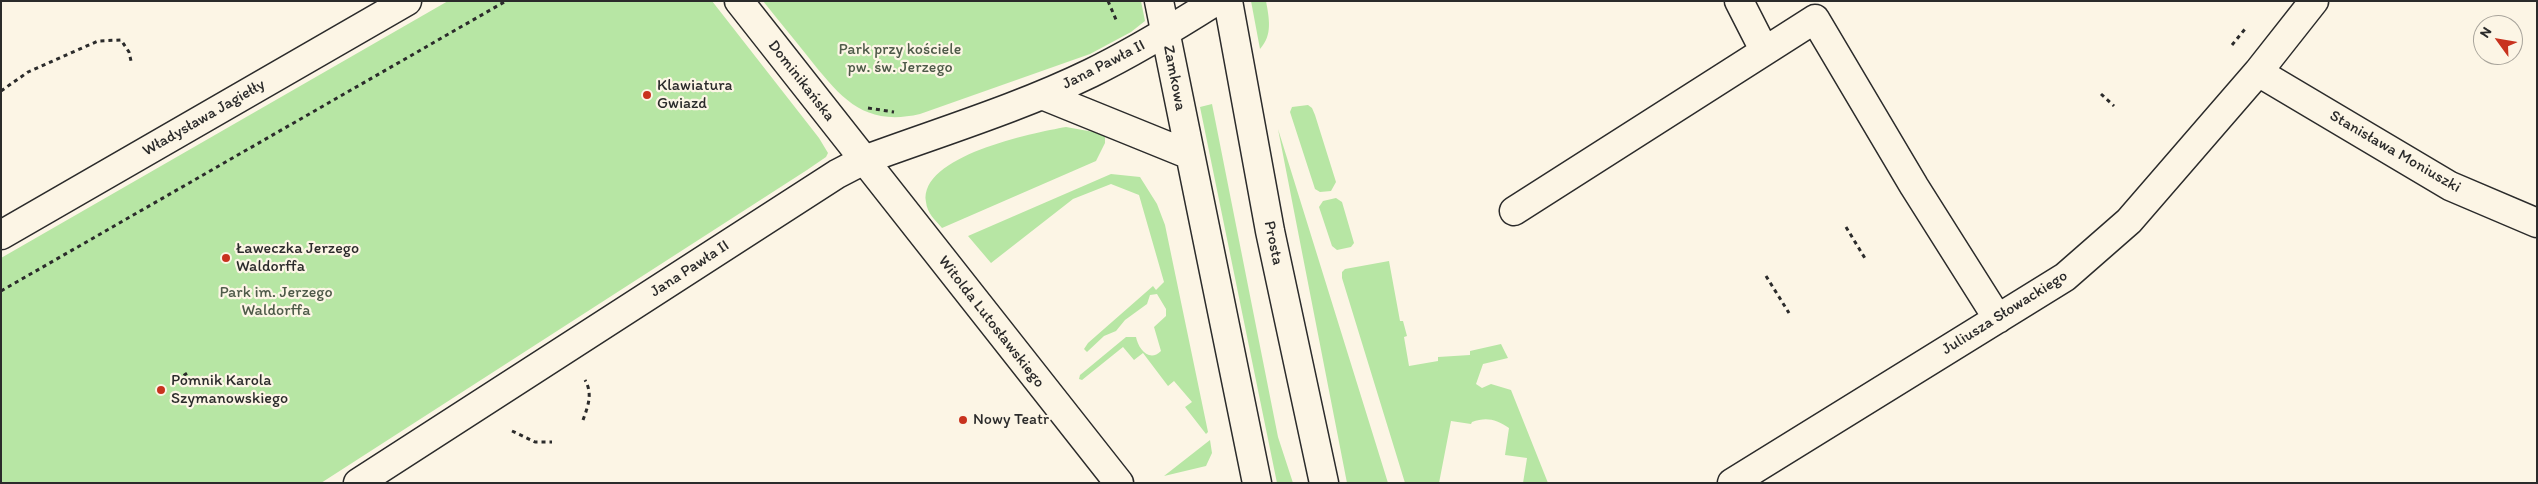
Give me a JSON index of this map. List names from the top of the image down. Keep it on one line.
{"streets":{"street":["Jana Pawła II","Zamkowa","Dominikańska","Władysława Jagiełły","Stanisława Moniuszki","Prosta","Juliusza Słowackiego","Witolda Lutosławskiego"]},"crossings":[["Jana Pawła II","Zamkowa"],["Jana Pawła II","Dominikańska"],["Jana Pawła II","Witolda Lutosławskiego"],["Dominikańska","Witolda Lutosławskiego"],["Stanisława Moniuszki","Juliusza Słowackiego"]],"parks":["Park przy kościele pw. św. Jerzego","Park im. Jerzego Waldorffa"],"places":["Klawiatura Gwiazd","Ławeczka Jerzego Waldorffa","Pomnik Karola Szymanowskiego","Nowy Teatr"],"north":"top left"}
